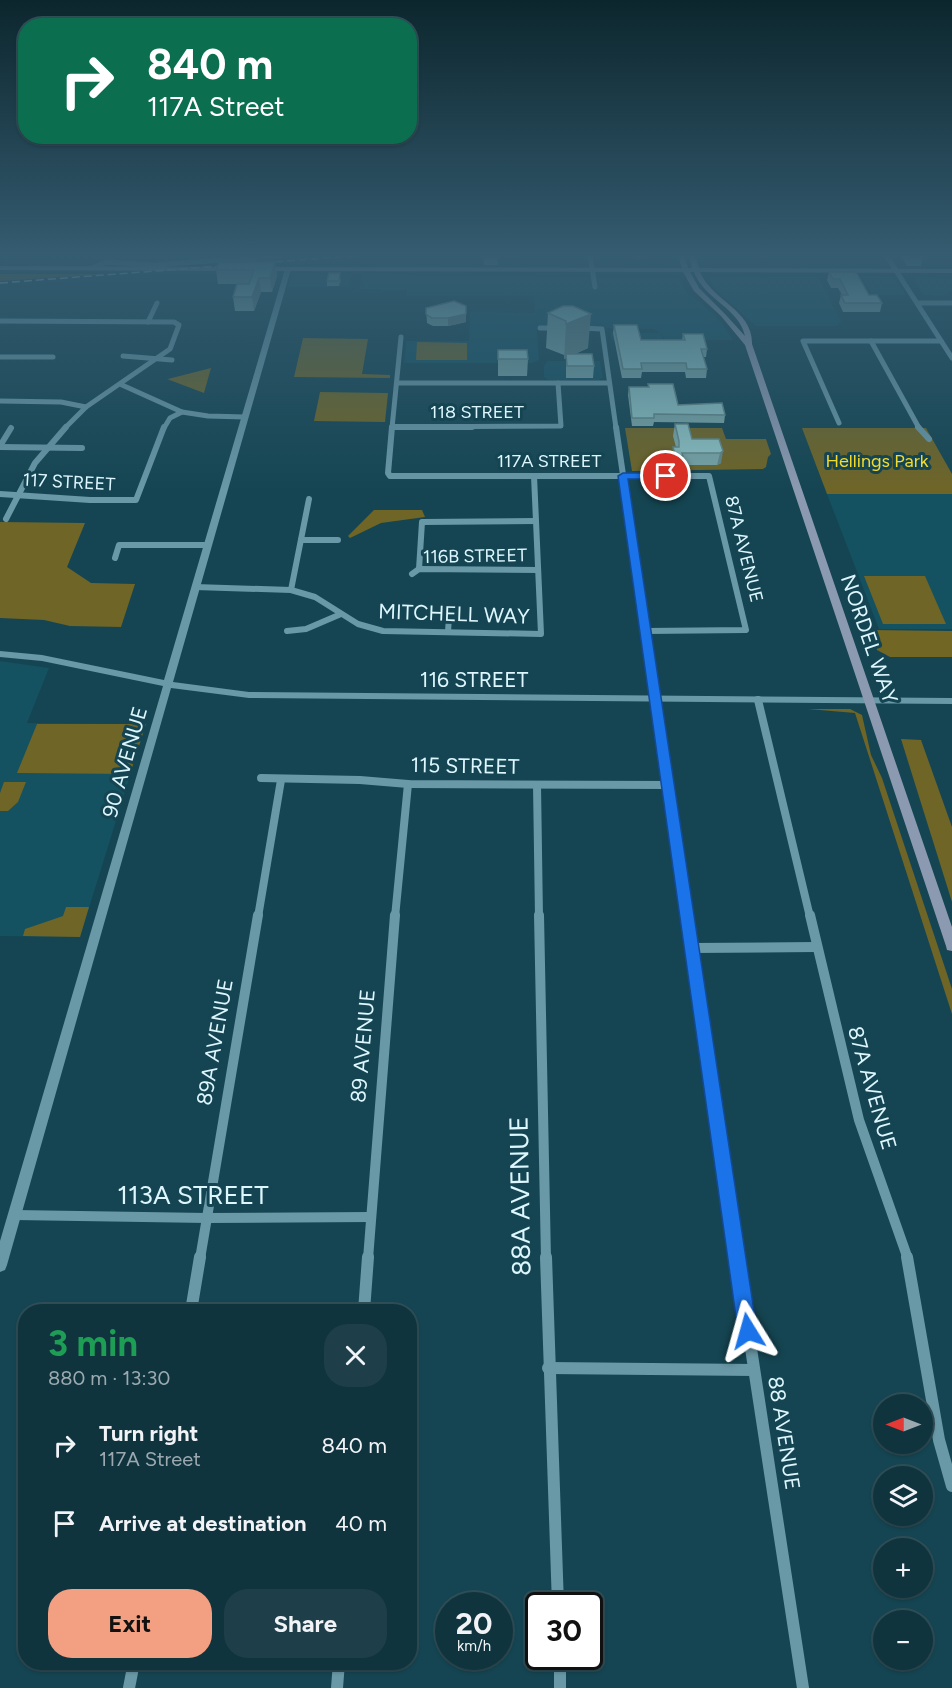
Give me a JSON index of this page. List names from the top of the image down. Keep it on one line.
{"streets":{"main road":["NORDEL WAY"],"street":["118 STREET","117A STREET","117 STREET","87A AVENUE","116B STREET","MITCHELL WAY","116 STREET","90 AVENUE","115 STREET","89A AVENUE","89 AVENUE","113A STREET","88A AVENUE","88 AVENUE"]},"crossings":[["118 STREET","117A STREET"],["117A STREET","87A AVENUE"],["117A STREET","88 AVENUE"],["87A AVENUE","116 STREET"],["87A AVENUE","88 AVENUE"],["MITCHELL WAY","90 AVENUE"],["NORDEL WAY","116 STREET"],["116 STREET","90 AVENUE"],["116 STREET","88 AVENUE"],["90 AVENUE","113A STREET"],["115 STREET","89A AVENUE"],["115 STREET","89 AVENUE"],["115 STREET","88A AVENUE"],["115 STREET","88 AVENUE"],["89A AVENUE","113A STREET"],["89 AVENUE","113A STREET"]],"parks":["Hellings Park"],"north":"left","page":{"turn":["840 m","117A Street"],"heading":["3 min","880 m · 13:30"],"map_buttons":["+","−"],"list":[{"name":"Turn right","note":"117A Street","value":"840 m"},{"name":"Arrive at destination","value":"40 m"}],"buttons":["Exit","Share"],"speed":"20 km/h","limit":"30"}}
